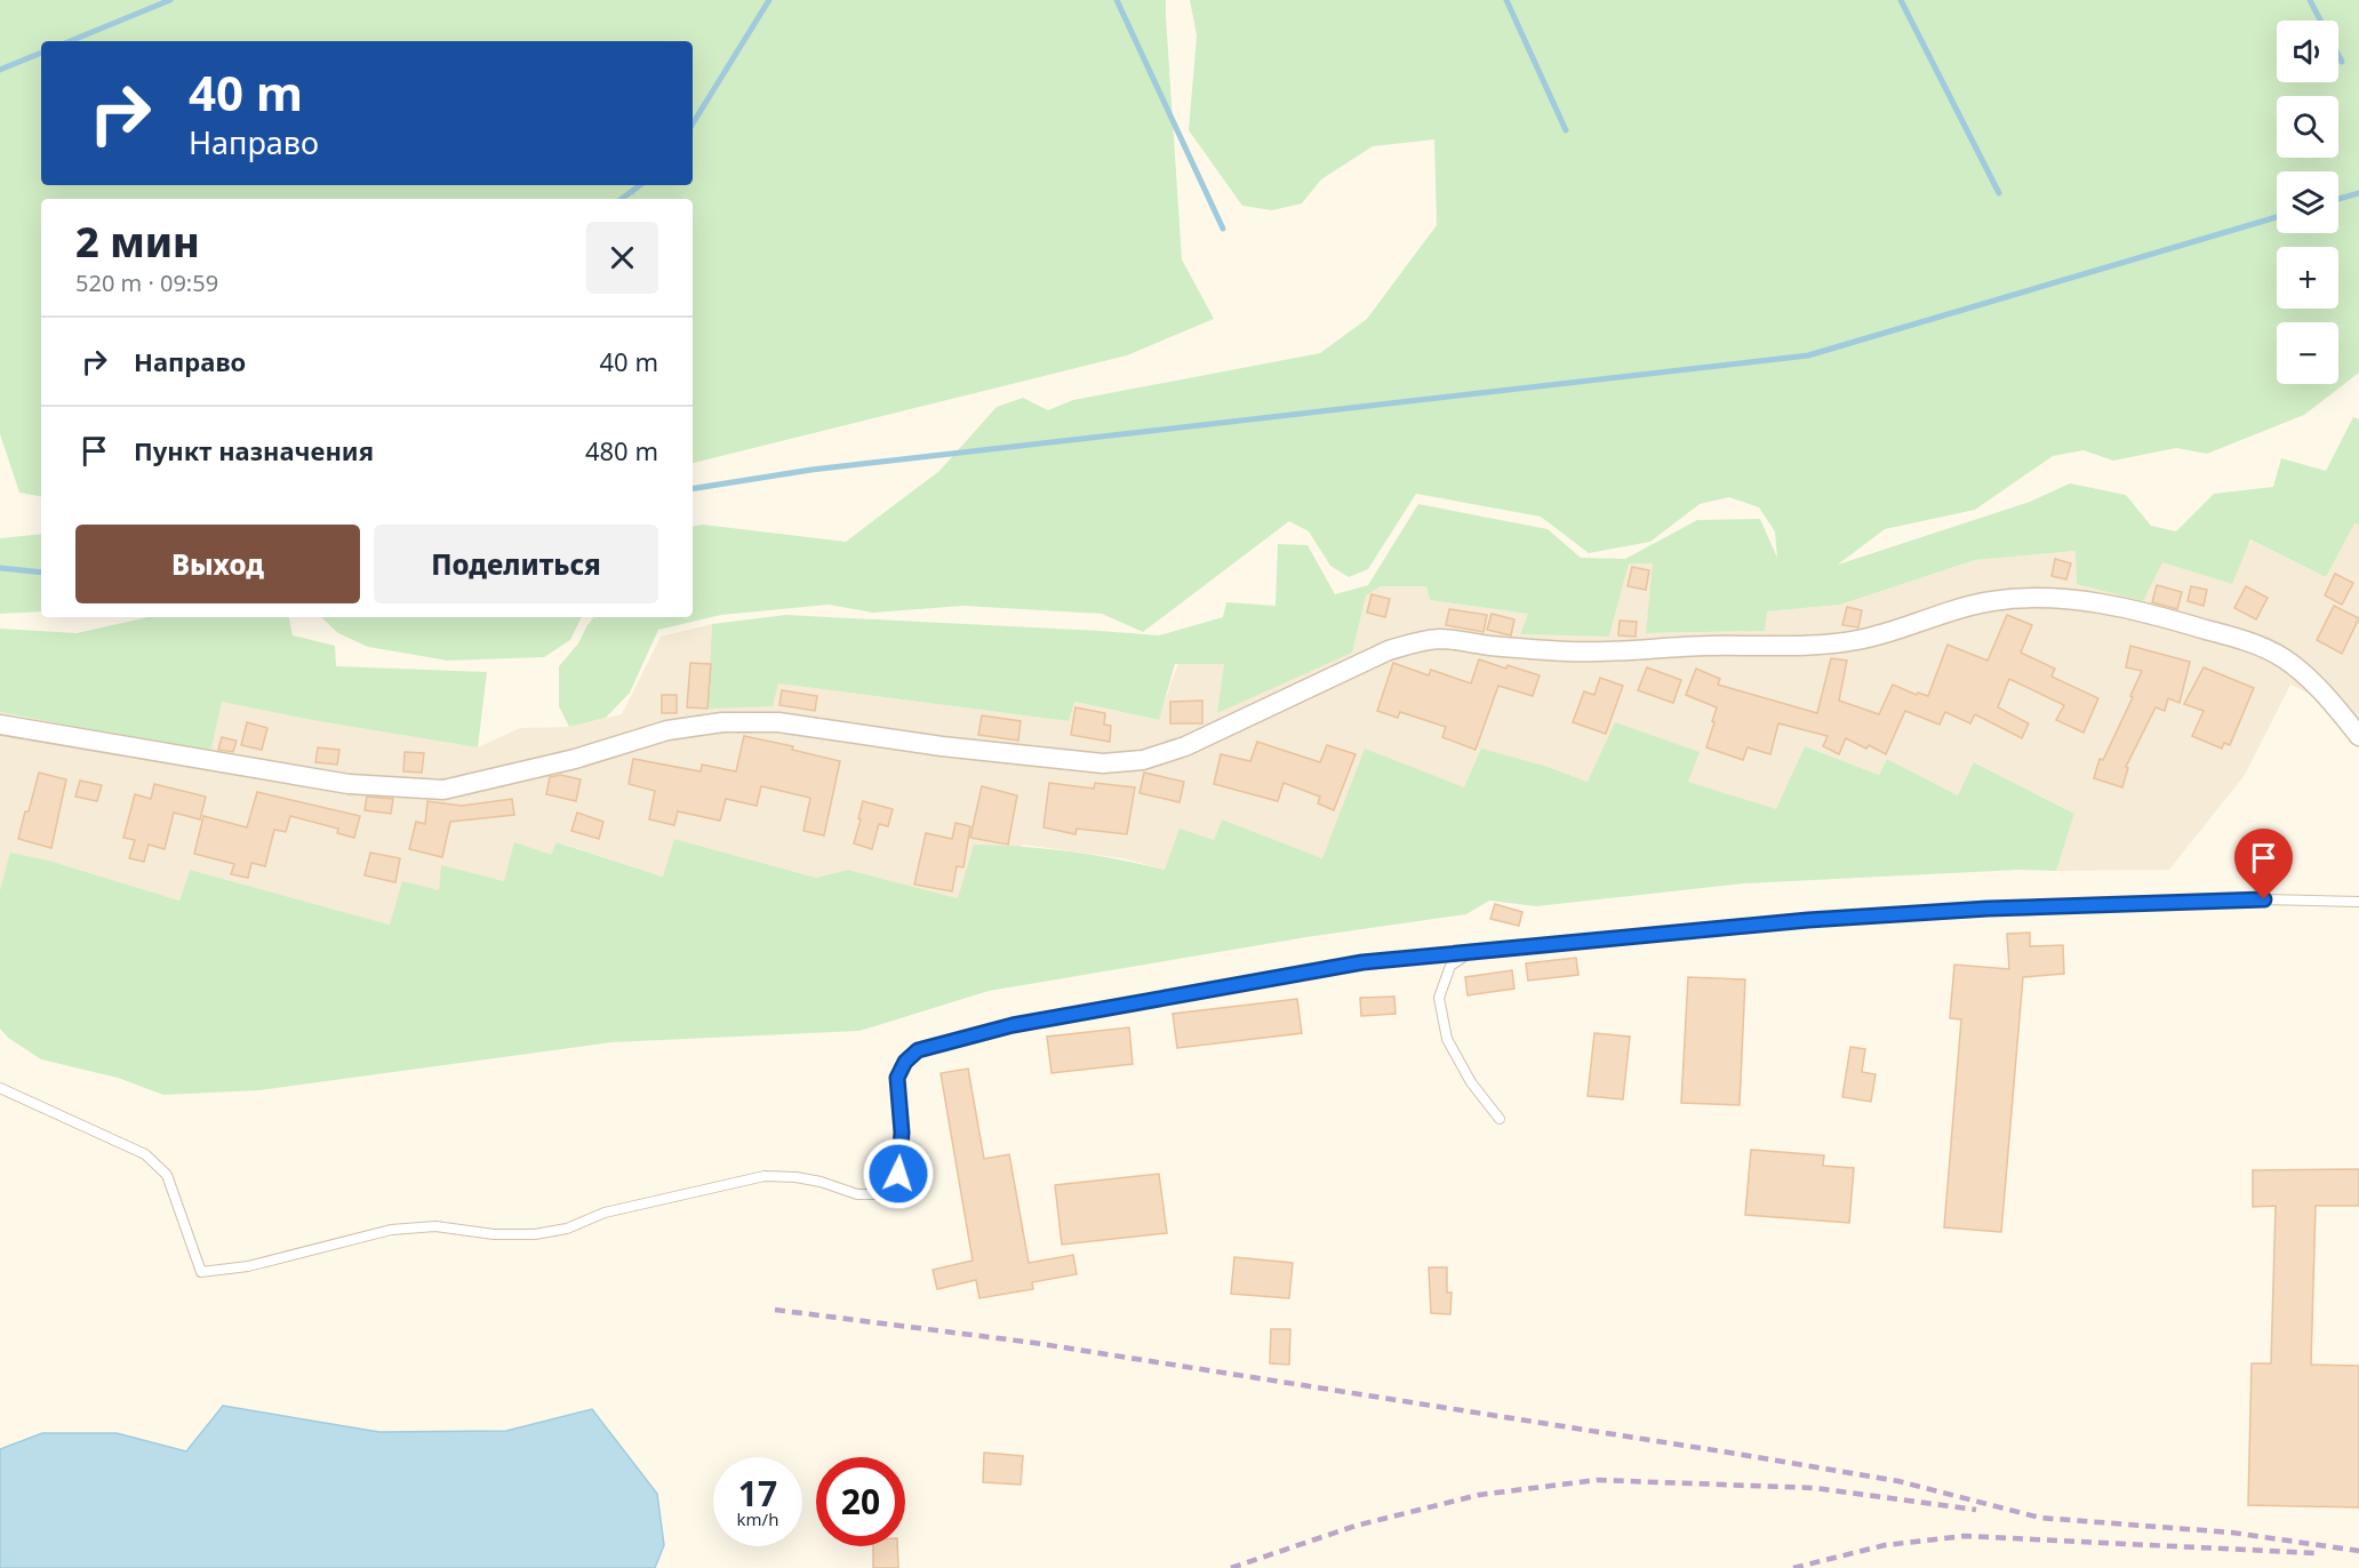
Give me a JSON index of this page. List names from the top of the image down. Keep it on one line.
{"page":{"map_buttons":["+","−"],"turn":["40 m","Направо"],"heading":["2 мин","520 m · 09:59"],"list":[{"name":"Направо","value":"40 m"},{"name":"Пункт назначения","value":"480 m"}],"buttons":["Выход","Поделиться"],"speed":"17 km/h","limit":"20"}}
